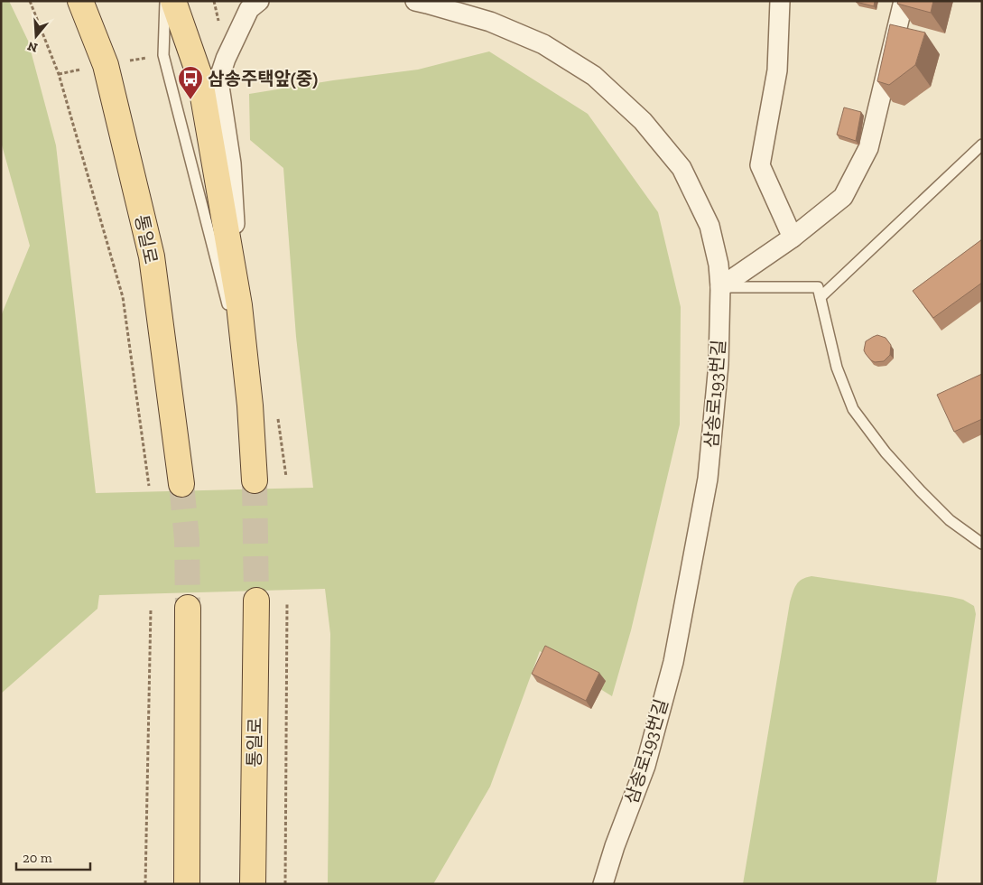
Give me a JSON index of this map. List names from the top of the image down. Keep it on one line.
{"streets":{"main road":["통일로"],"street":["삼송로193번길"]},"places":{"bus stop":["삼송주택앞(중)"]},"scale_bar":"20 m","north":"bottom"}
